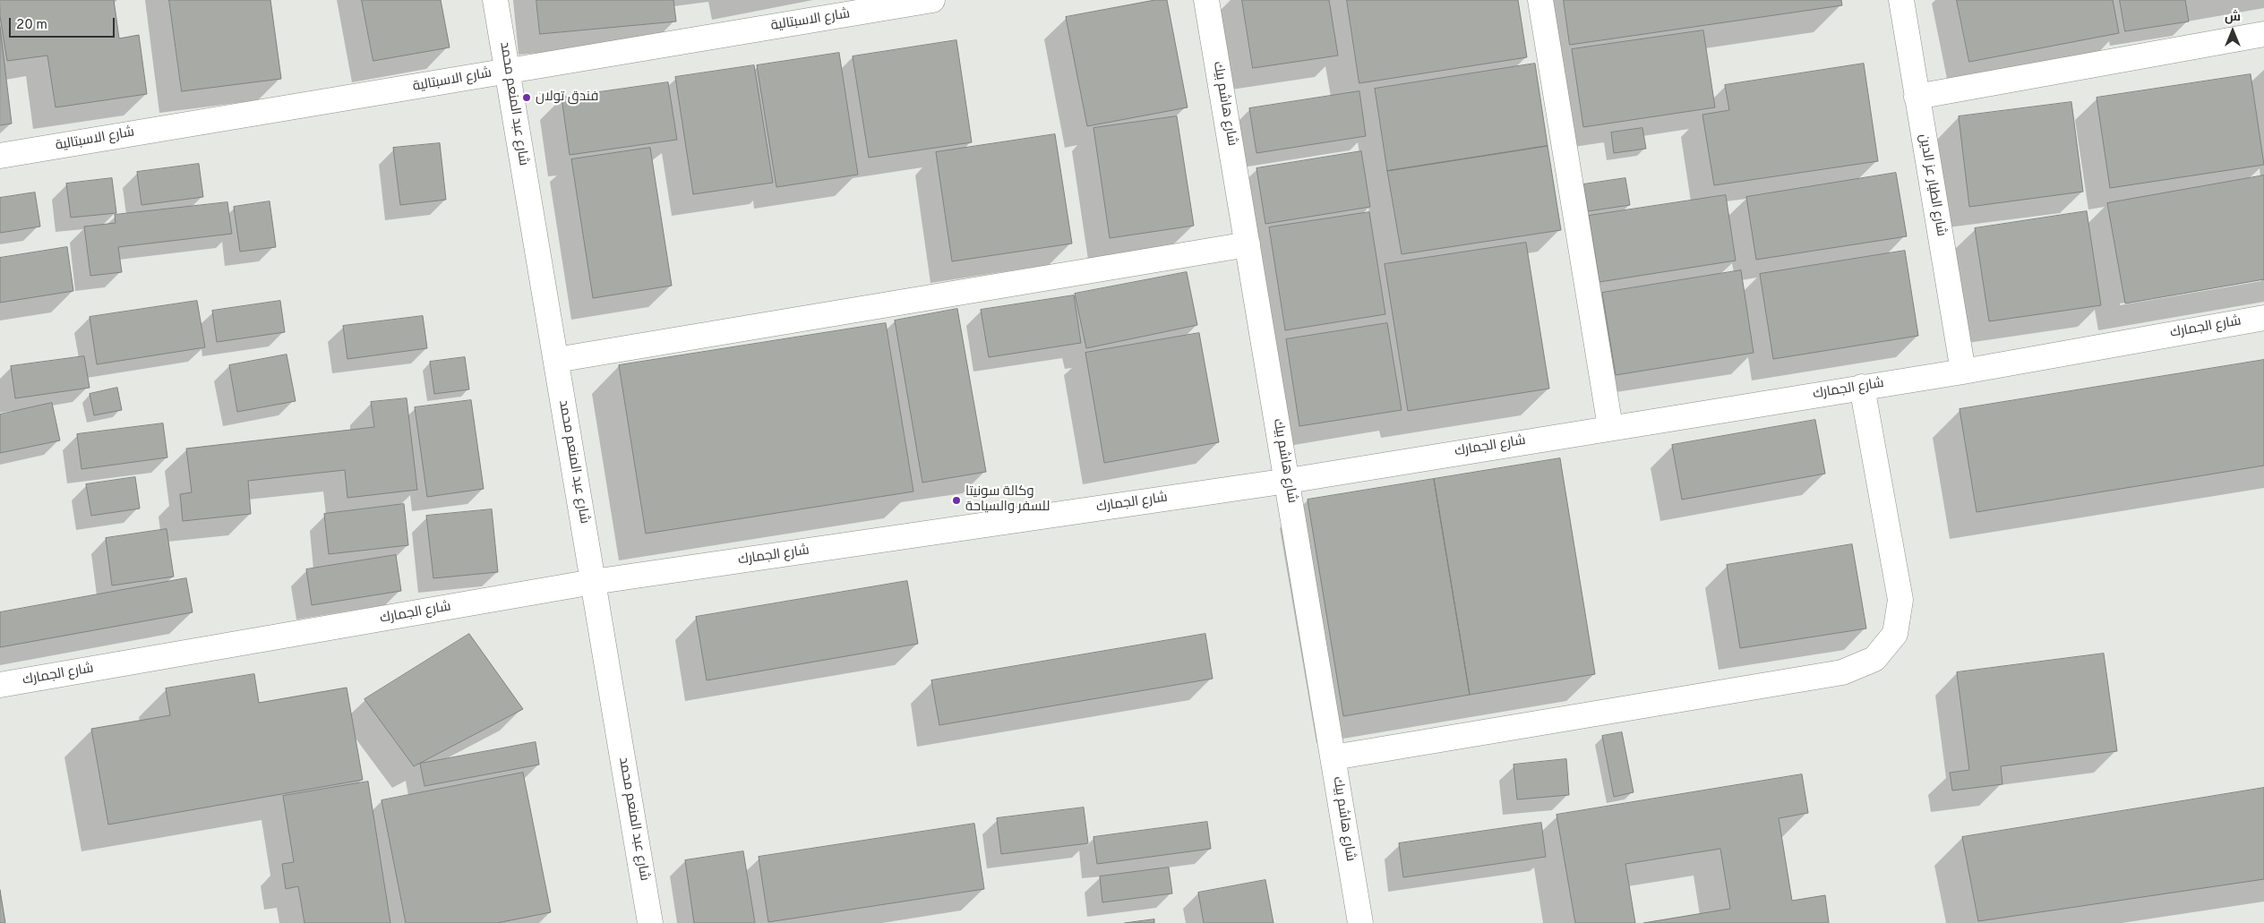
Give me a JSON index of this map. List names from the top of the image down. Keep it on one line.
{"streets":{"street":["شارع الاسبتالية","شارع عبد المنعم محمد","شارع هاشم بيك","شارع الطيار عز الدين","شارع الجمارك"]},"crossings":[["شارع الاسبتالية","شارع عبد المنعم محمد"],["شارع عبد المنعم محمد","شارع الجمارك"],["شارع هاشم بيك","شارع الجمارك"],["شارع الطيار عز الدين","شارع الجمارك"]],"places":["فندق تولان","وكالة سونيتا للسفر والسياحة"],"scale_bar":"20 m","north":"top"}
